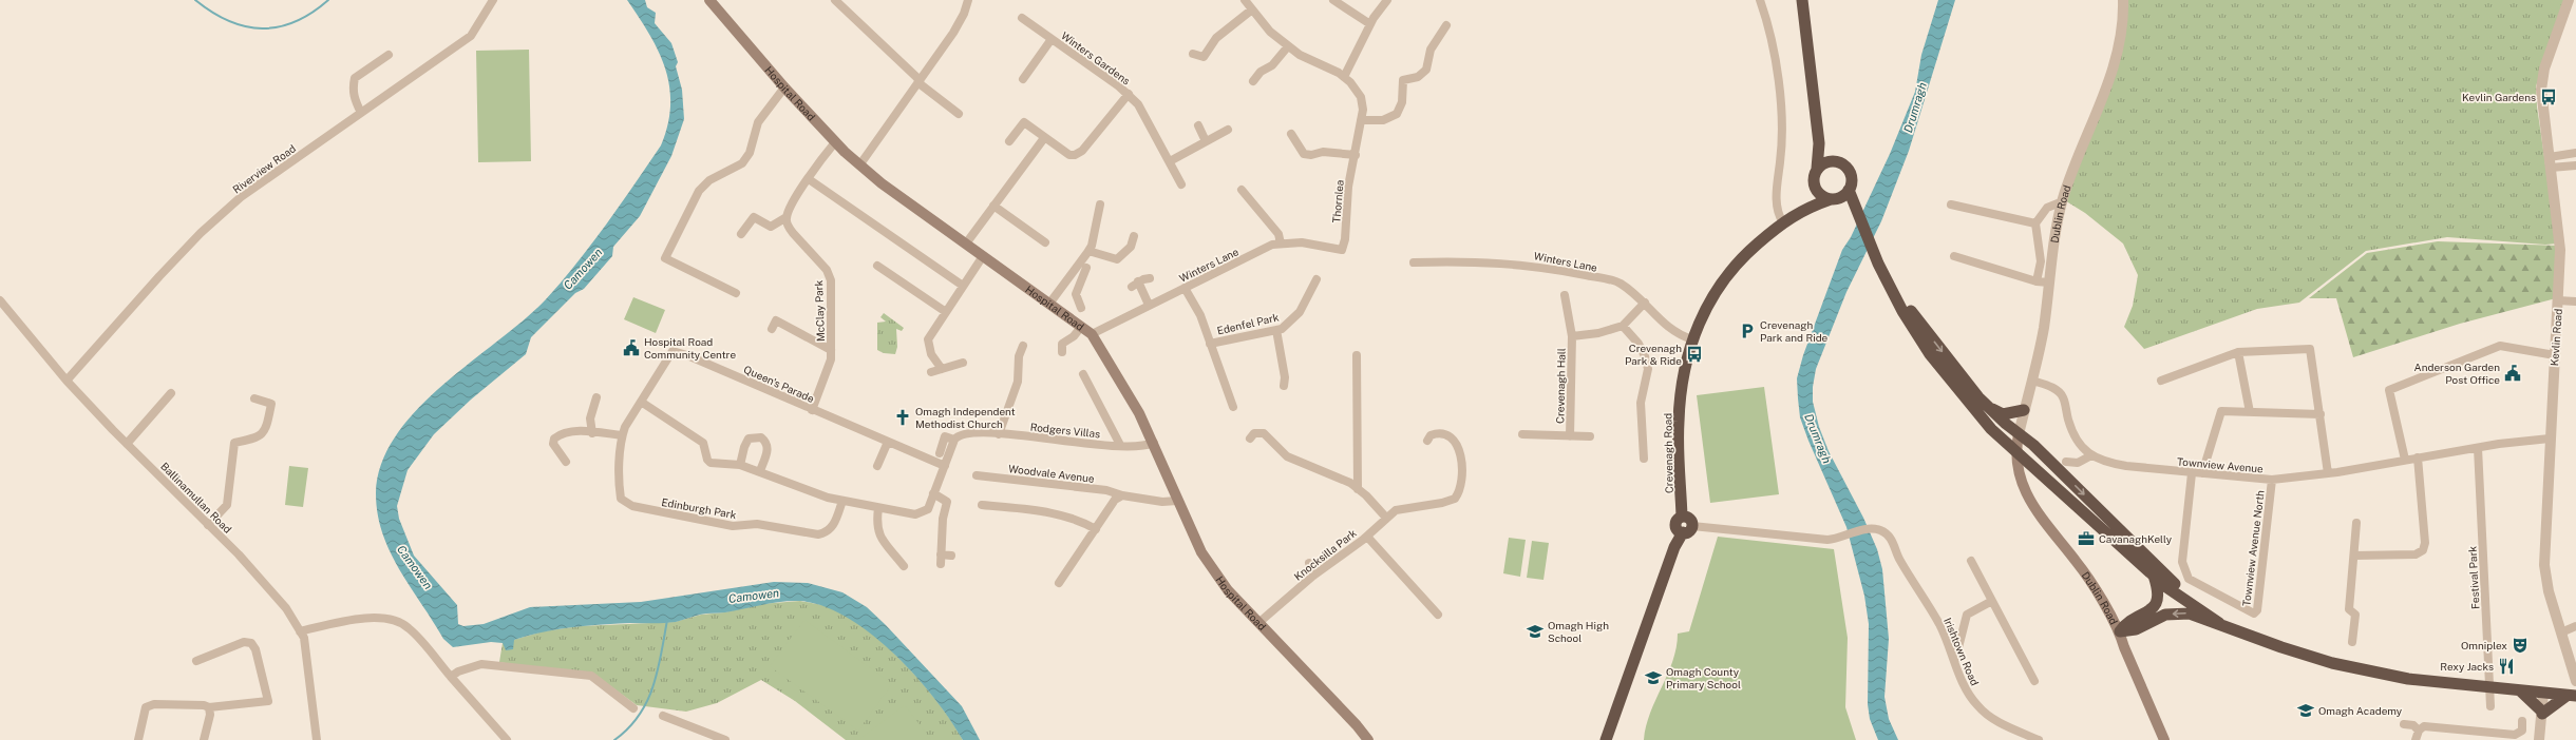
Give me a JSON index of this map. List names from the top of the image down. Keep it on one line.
{"streets":{"highway":["Crevenagh Road"],"main road":["Hospital Road","Dublin Road"],"street":["Winters Gardens","Riverview Road","Thornlea","Winters Lane","McClay Park","Edenfel Park","Kevlin Road","Queen's Parade","Crevenagh Hall","Rodgers Villas","Townview Avenue","Woodvale Avenue","Ballinamullan Road","Edinburgh Park","Townview Avenue North","Knocksilla Park","Festival Park","Irishtown Road"]},"crossings":[["Hospital Road","Winters Lane"],["Hospital Road","Rodgers Villas"],["Hospital Road","Woodvale Avenue"],["Hospital Road","Knocksilla Park"],["Riverview Road","Ballinamullan Road"],["Thornlea","Winters Lane"],["Dublin Road","Townview Avenue"],["Winters Lane","Edenfel Park"],["Winters Lane","Crevenagh Road"],["McClay Park","Queen's Parade"],["Kevlin Road","Townview Avenue"],["Queen's Parade","Edinburgh Park"],["Crevenagh Road","Irishtown Road"],["Townview Avenue","Townview Avenue North"],["Townview Avenue","Festival Park"]],"water":["Drumragh","Camowen"],"places":{"bus stop":["Kevlin Gardens","Crevenagh Park & Ride"],"parking":["Crevenagh Park and Ride"],"public building":["Hospital Road Community Centre","Anderson Garden Post Office"],"church":["Omagh Independent Methodist Church"],"office":["CavanaghKelly"],"school or university":["Omagh High School","Omagh County Primary School","Omagh Academy"],"theatre":["Omniplex"],"restaurant":["Rexy Jacks"]}}
